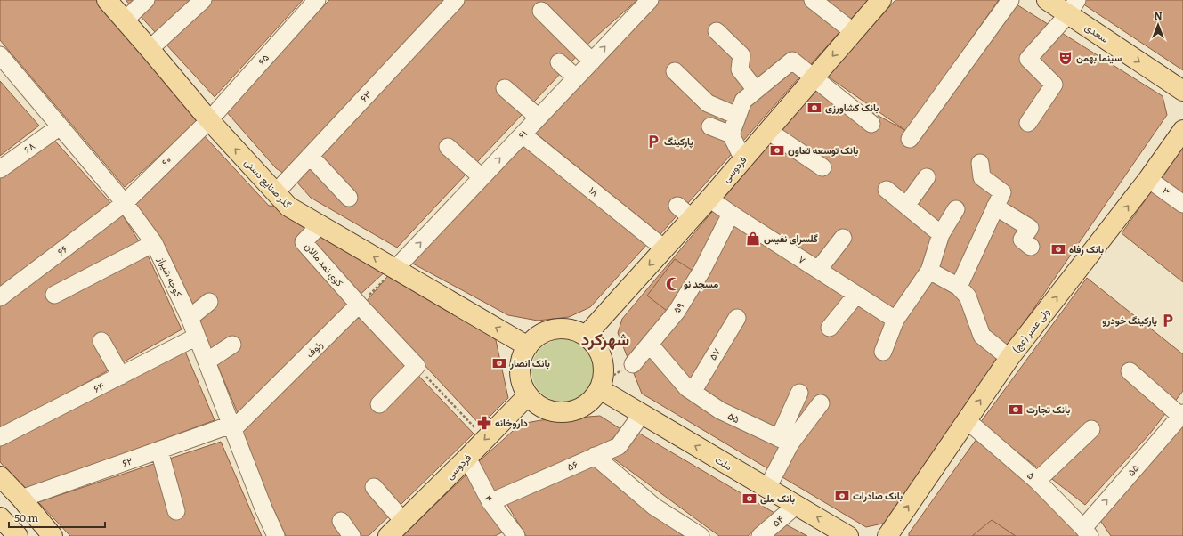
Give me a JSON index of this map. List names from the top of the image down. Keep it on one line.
{"streets":{"main road":["سعدی","فردوسی","گذر صنایع دستی","ولی عصر (عج)","ملت"],"street":["۶۵","۶۳","۶۱","۶۸","۶۰","۱۸","۳","۶۶","۷","کوی نمد مالان","کوچه شیراز","۵۹","رئوف","۵۷","۶۴","۵۵","۶۲","۵۶","۵","۴","۵۴"]},"crossings":[["۶۵","۶۰"],["۶۵","گذر صنایع دستی"],["۶۳","گذر صنایع دستی"],["۶۱","گذر صنایع دستی"],["۶۱","۱۸"],["۶۸","کوچه شیراز"],["۶۰","گذر صنایع دستی"],["۶۰","۶۶"],["۶۰","کوچه شیراز"],["فردوسی","گذر صنایع دستی"],["فردوسی","۱۸"],["فردوسی","۷"],["فردوسی","ملت"],["فردوسی","۴"],["گذر صنایع دستی","کوی نمد مالان"],["گذر صنایع دستی","ملت"],["۳","ولی عصر (عج)"],["۶۶","کوچه شیراز"],["۷","۵۹"],["کوی نمد مالان","رئوف"],["کوچه شیراز","رئوف"],["کوچه شیراز","۶۴"],["کوچه شیراز","۶۲"],["۵۹","۵۵"],["ولی عصر (عج)","۵"],["رئوف","۶۲"],["۵۷","۵۵"],["۵۵","۵"],["ملت","۵۶"],["ملت","۵۴"],["۵۶","۴"]],"one_way":["سعدی","۶۱","فردوسی","گذر صنایع دستی","ولی عصر (عج)","ملت"],"districts":["شهرکرد"],"places":{"theatre":["سینما بهمن"],"bank":["بانک کشاورزی","بانک توسعه تعاون","بانک رفاه","بانک انصار","بانک تجارت","بانک صادرات","بانک ملی"],"parking":["پارکینگ","پارکینگ خودرو"],"shop":["گلسرای نفیس"],"mosque":["مسجد نو"],"pharmacy":["داروخانه"]},"scale_bar":"50 m","north":"top"}
